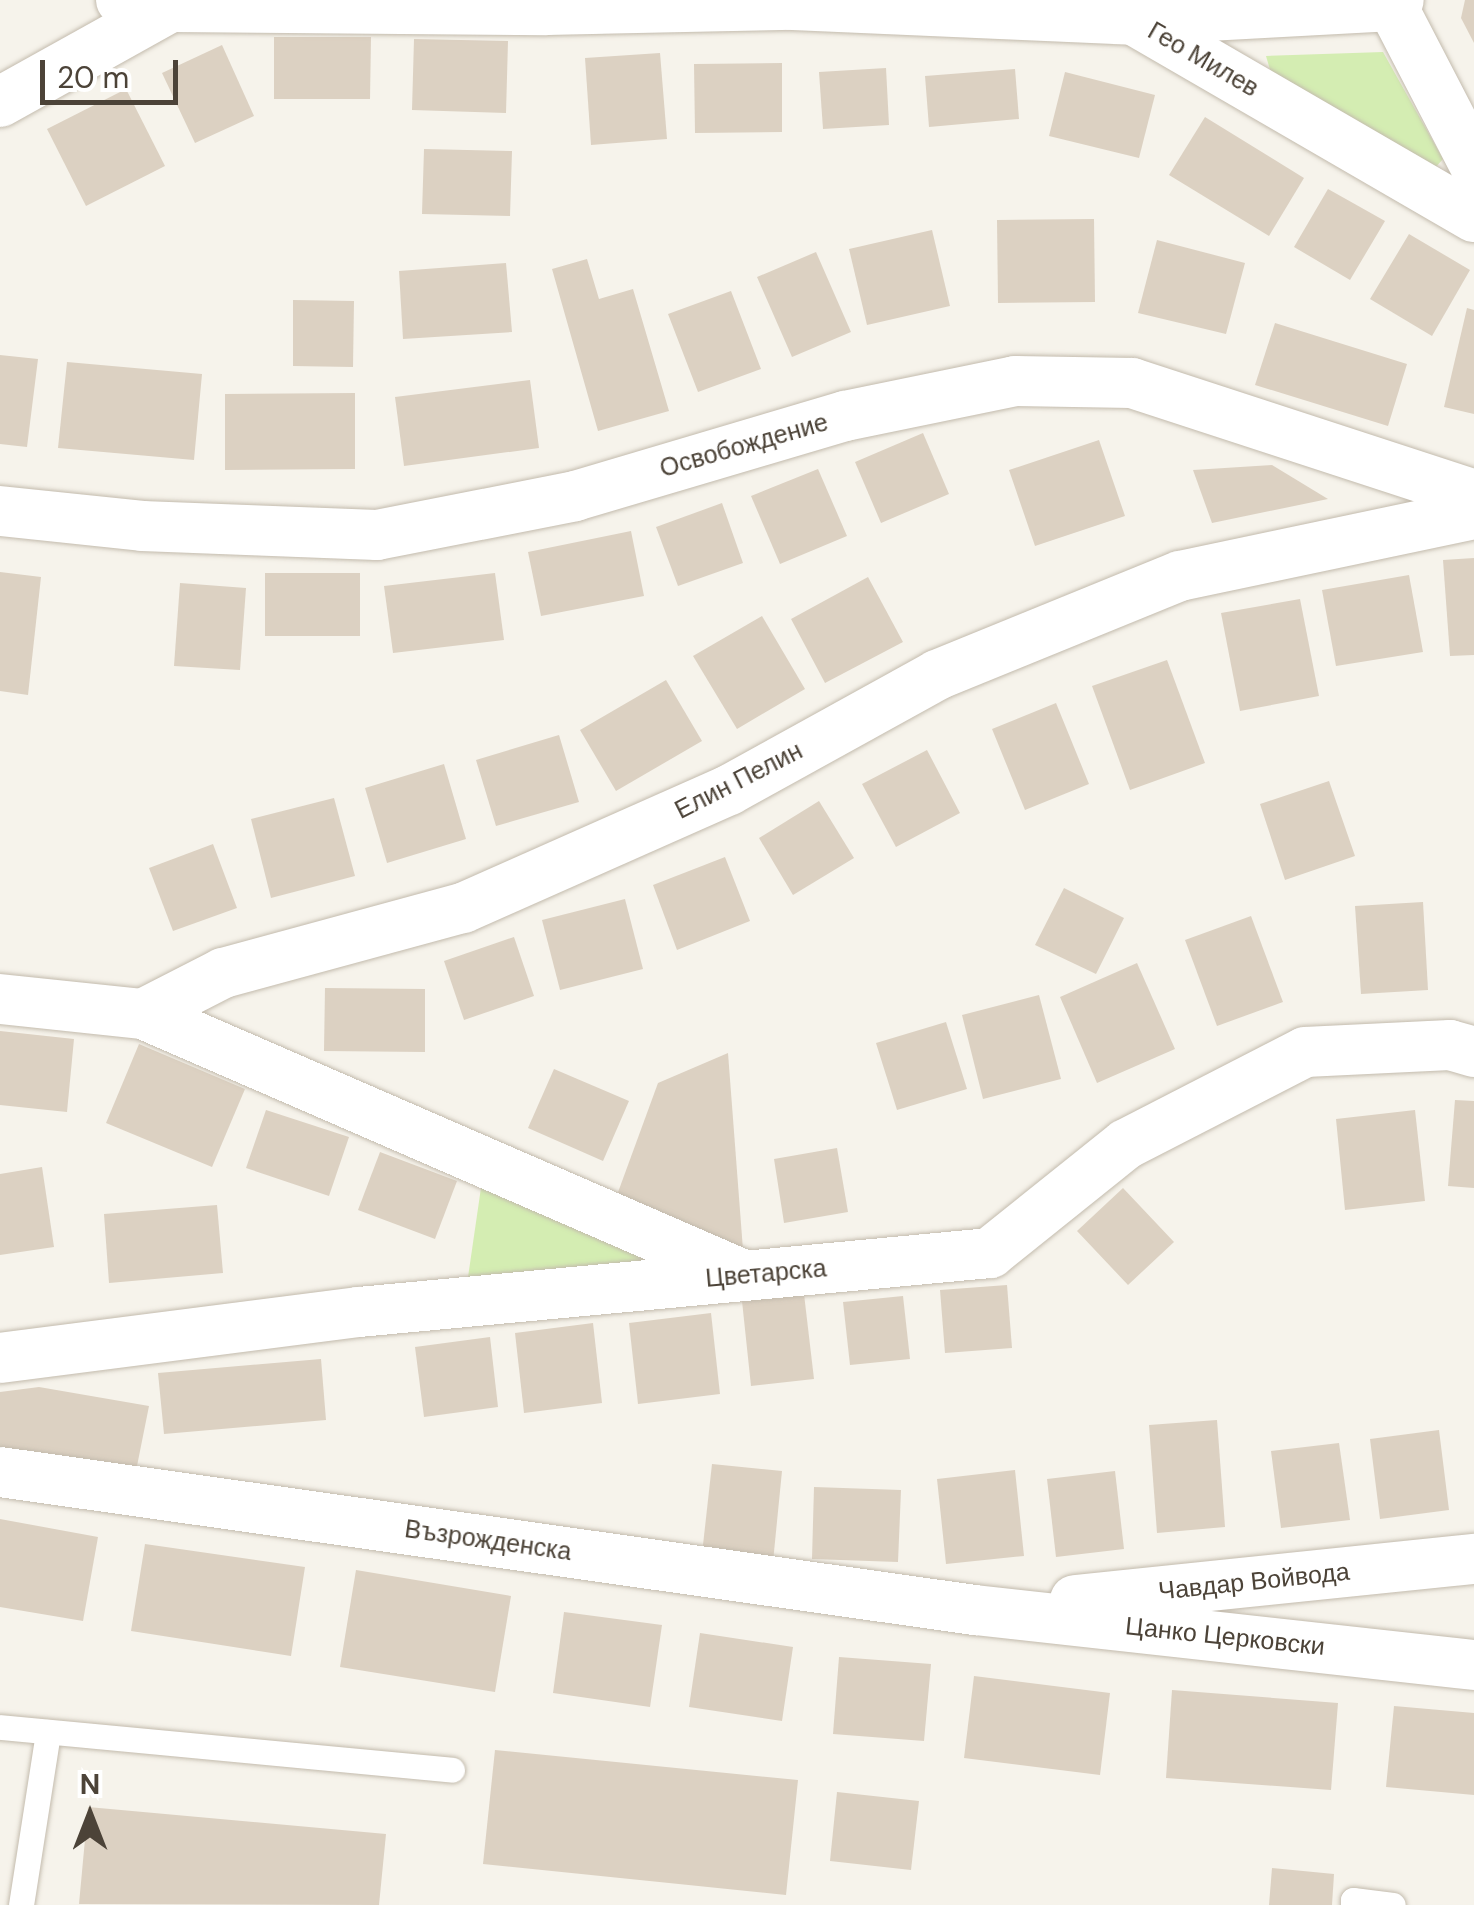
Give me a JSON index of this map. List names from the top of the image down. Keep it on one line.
{"streets":{"street":["Гео Милев","Освобождение","Елин Пелин","Цветарска","Възрожденска","Чавдар Войвода","Цанко Церковски"]},"crossings":[["Възрожденска","Чавдар Войвода"],["Възрожденска","Цанко Церковски"],["Чавдар Войвода","Цанко Церковски"]],"scale_bar":"20 m","north":"top"}
